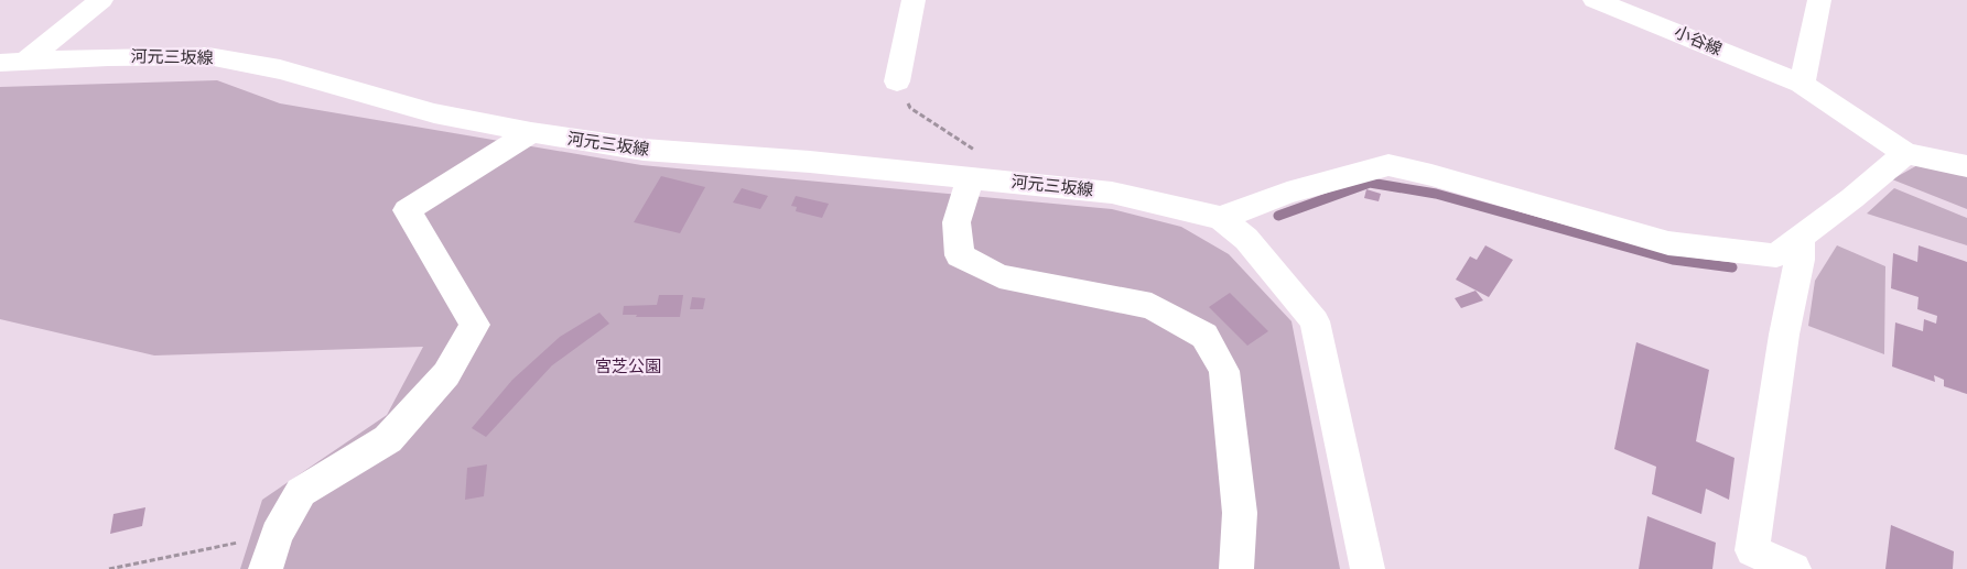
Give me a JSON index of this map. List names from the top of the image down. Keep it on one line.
{"streets":{"street":["小谷線","河元三坂線"]},"parks":["宮芝公園"]}
